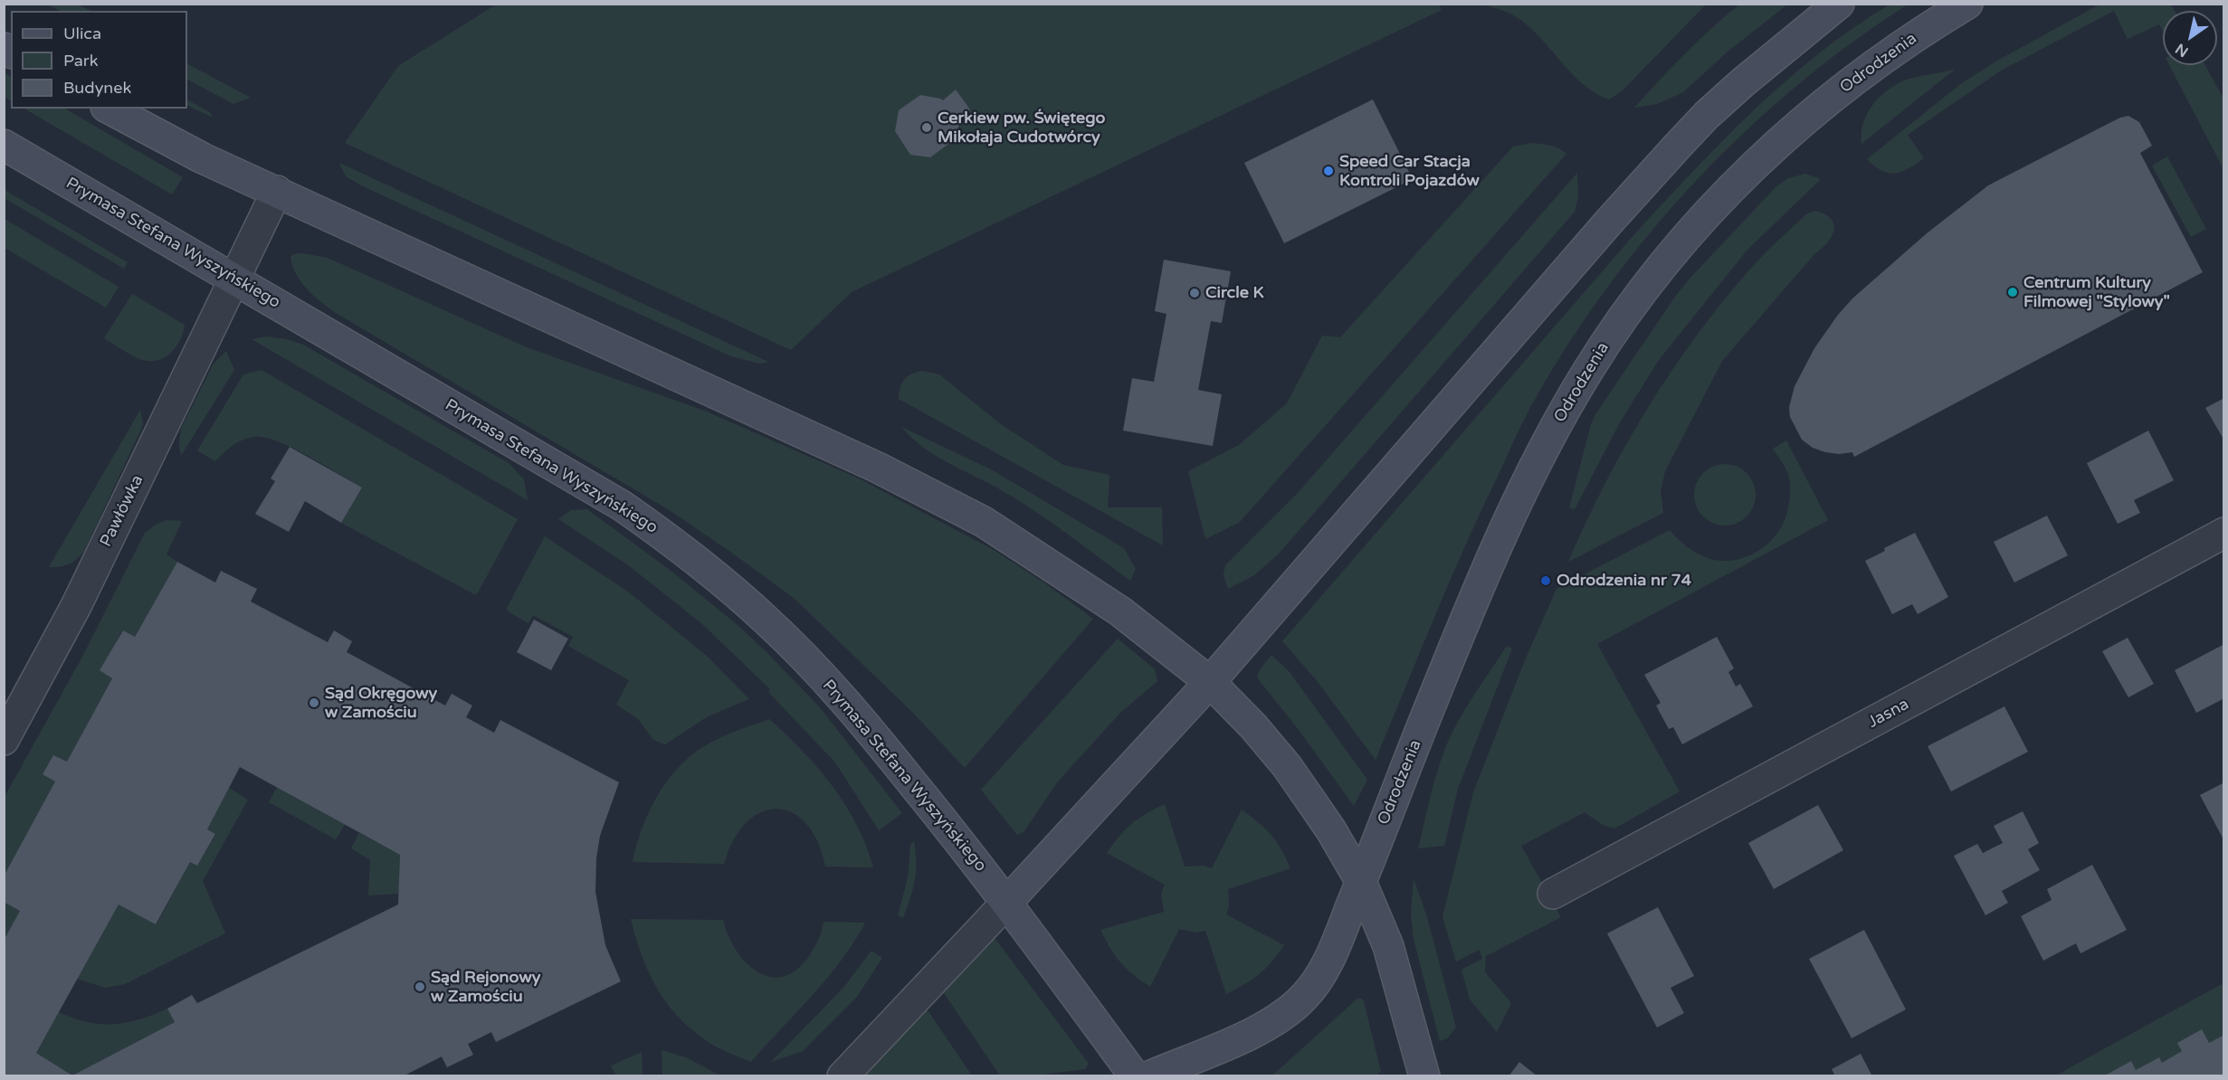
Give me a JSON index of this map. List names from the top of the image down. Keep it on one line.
{"streets":{"main road":["Odrodzenia","Prymasa Stefana Wyszyńskiego"],"street":["Pawłówka","Jasna"]},"crossings":[["Prymasa Stefana Wyszyńskiego","Pawłówka"]],"places":["Cerkiew pw. Świętego Mikołaja Cudotwórcy","Speed Car Stacja Kontroli Pojazdów","Centrum Kultury Filmowej \"Stylowy\"","Circle K","Odrodzenia nr 74","Sąd Okręgowy w Zamościu","Sąd Rejonowy w Zamościu"],"legend":["Ulica","Park","Budynek"],"north":"bottom left"}
